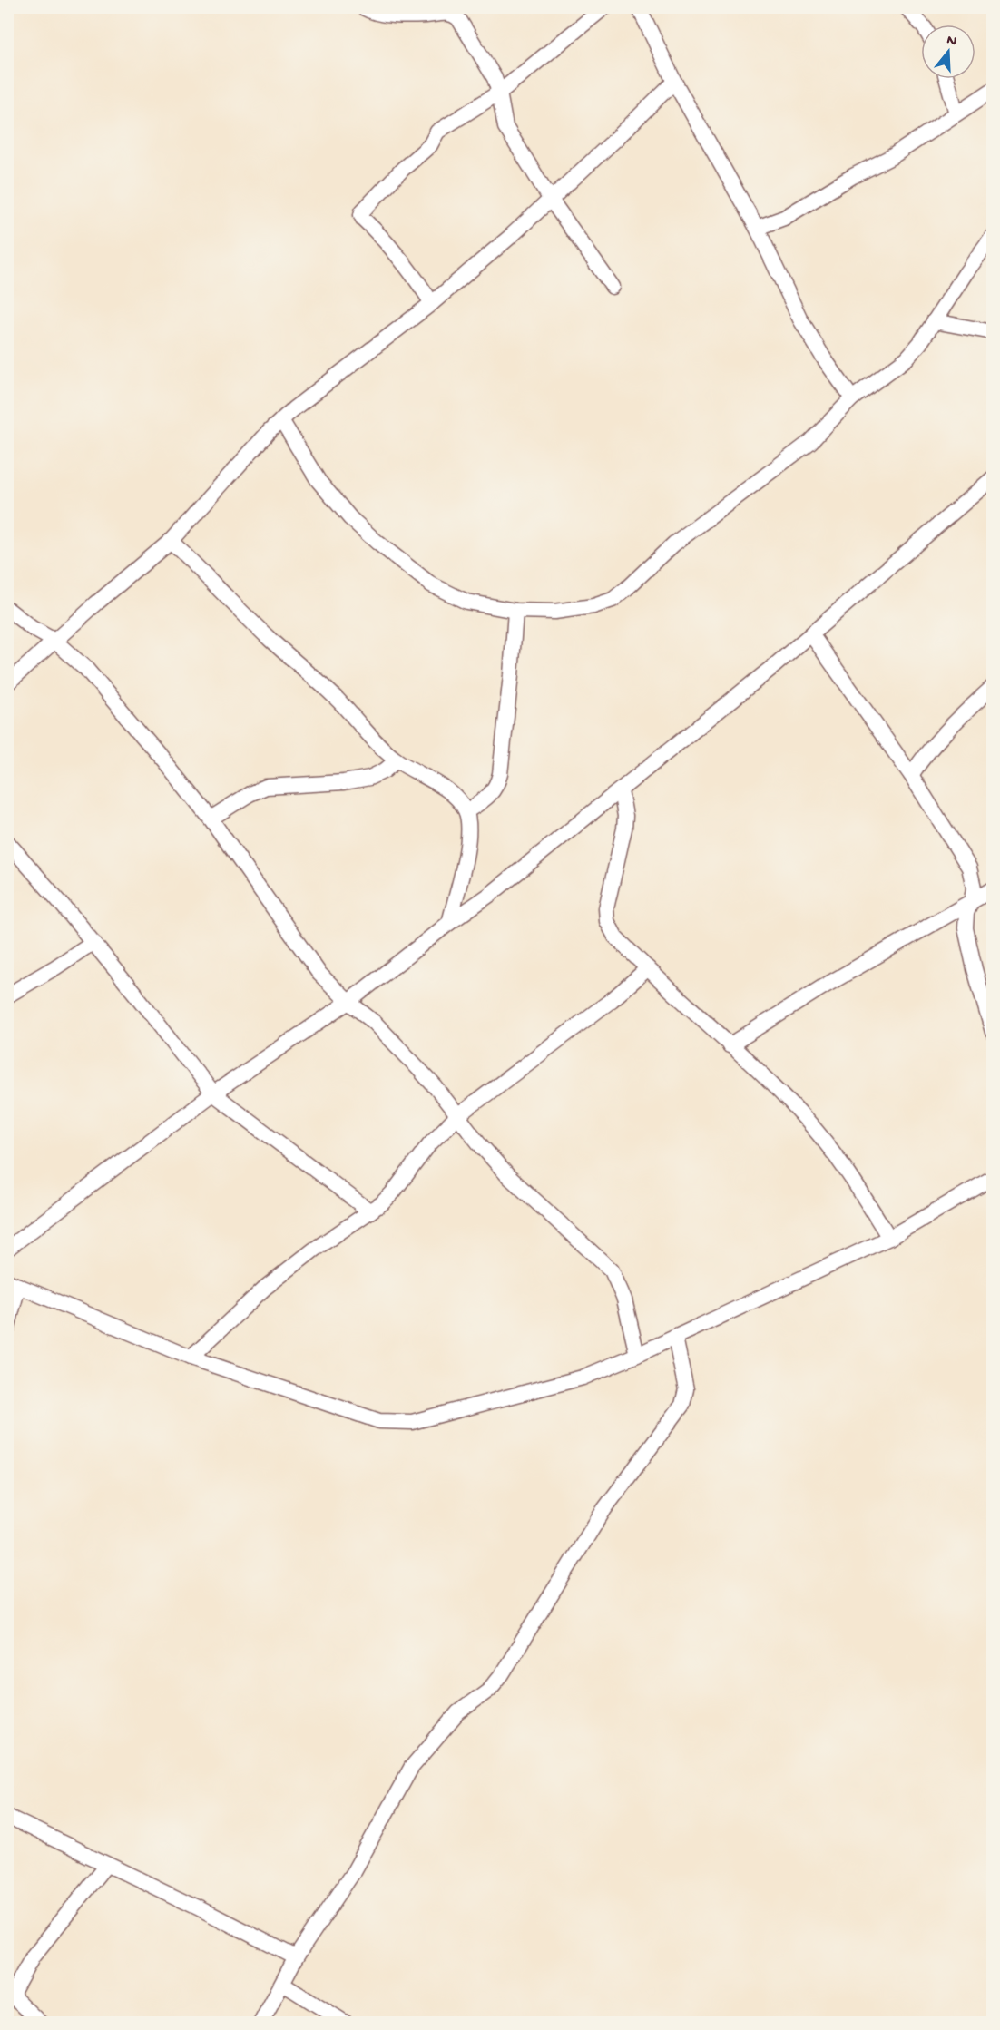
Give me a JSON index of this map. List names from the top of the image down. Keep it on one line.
{"north":"top"}
